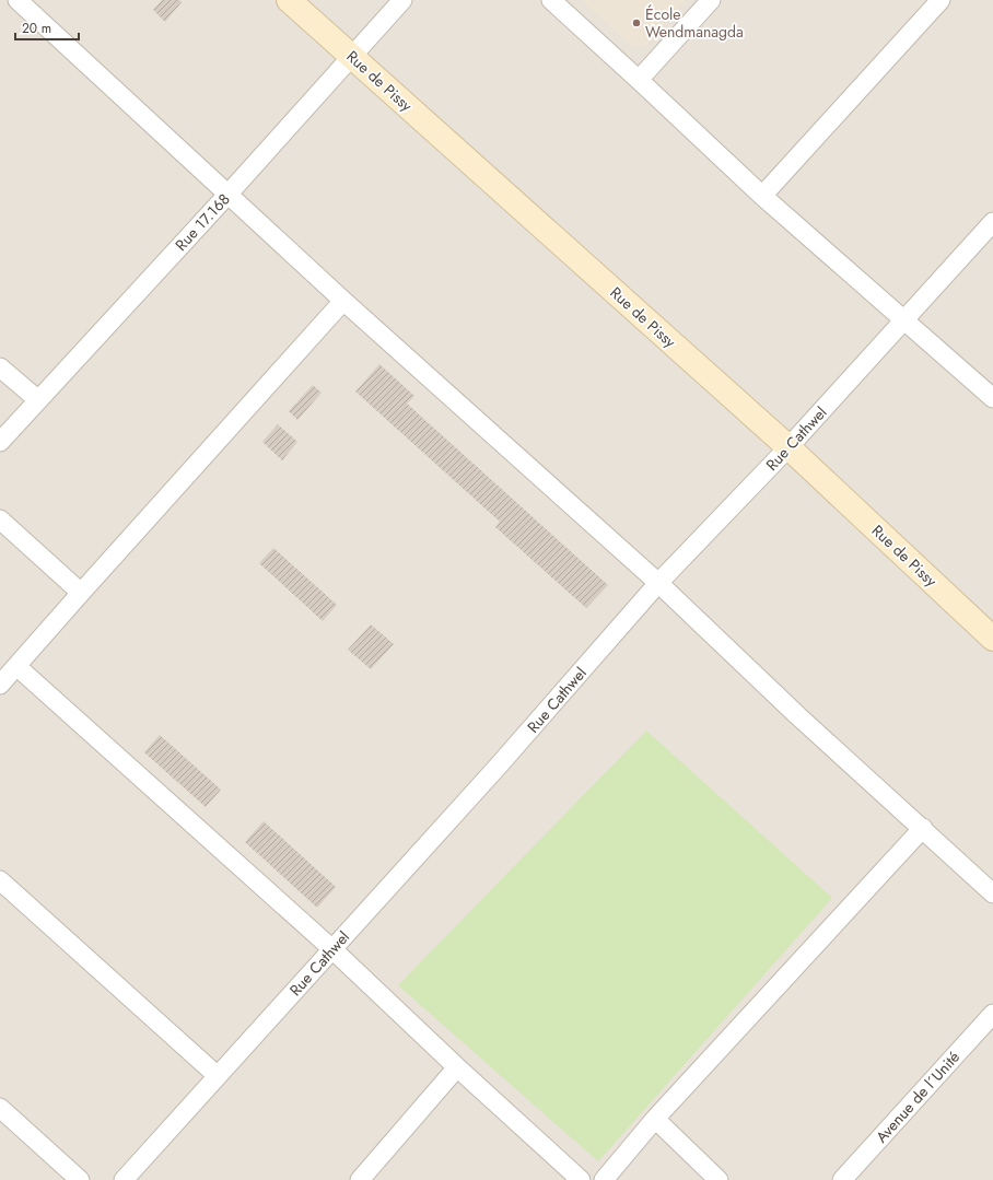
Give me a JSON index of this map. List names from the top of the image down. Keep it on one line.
{"streets":{"street":["Rue de Pissy","Rue 17.168","Rue Cathwel","Avenue de l´Unité"]},"crossings":[["Rue de Pissy","Rue 17.168"],["Rue de Pissy","Rue Cathwel"]],"places":["École Wendmanagda"],"scale_bar":"20 m"}
